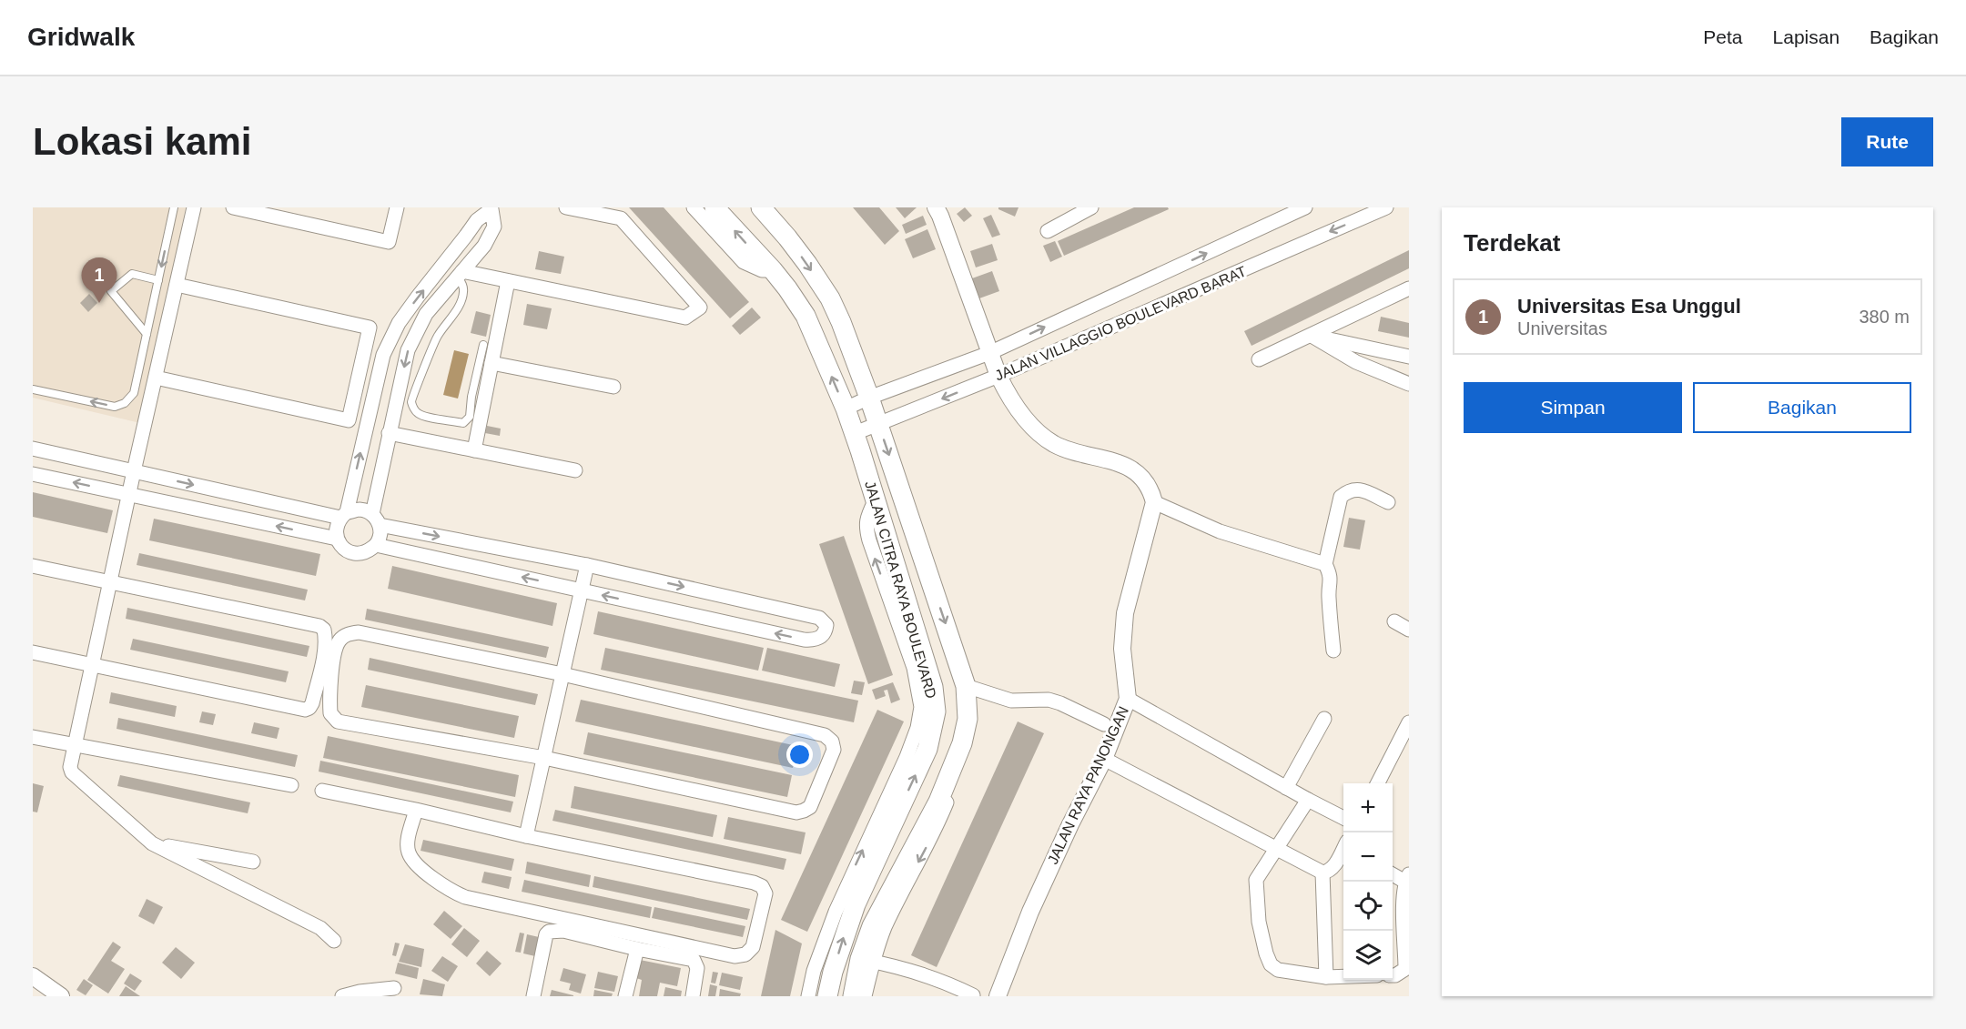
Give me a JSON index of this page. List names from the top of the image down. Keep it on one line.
{"streets":{"main road":["JALAN CITRA RAYA BOULEVARD"],"street":["JALAN VILLAGGIO BOULEVARD BARAT","JALAN RAYA PANONGAN"]},"crossings":[["JALAN VILLAGGIO BOULEVARD BARAT","JALAN CITRA RAYA BOULEVARD"]],"page":{"header":"Gridwalk","nav":["Peta","Lapisan","Bagikan"],"buttons":["Rute",["Simpan","Bagikan"]],"title":"Lokasi kami","heading":"Terdekat","pins":"1","list":[{"mark":"1","name":"Universitas Esa Unggul","note":"Universitas","value":"380 m"}],"map_buttons":["+","−"]}}
